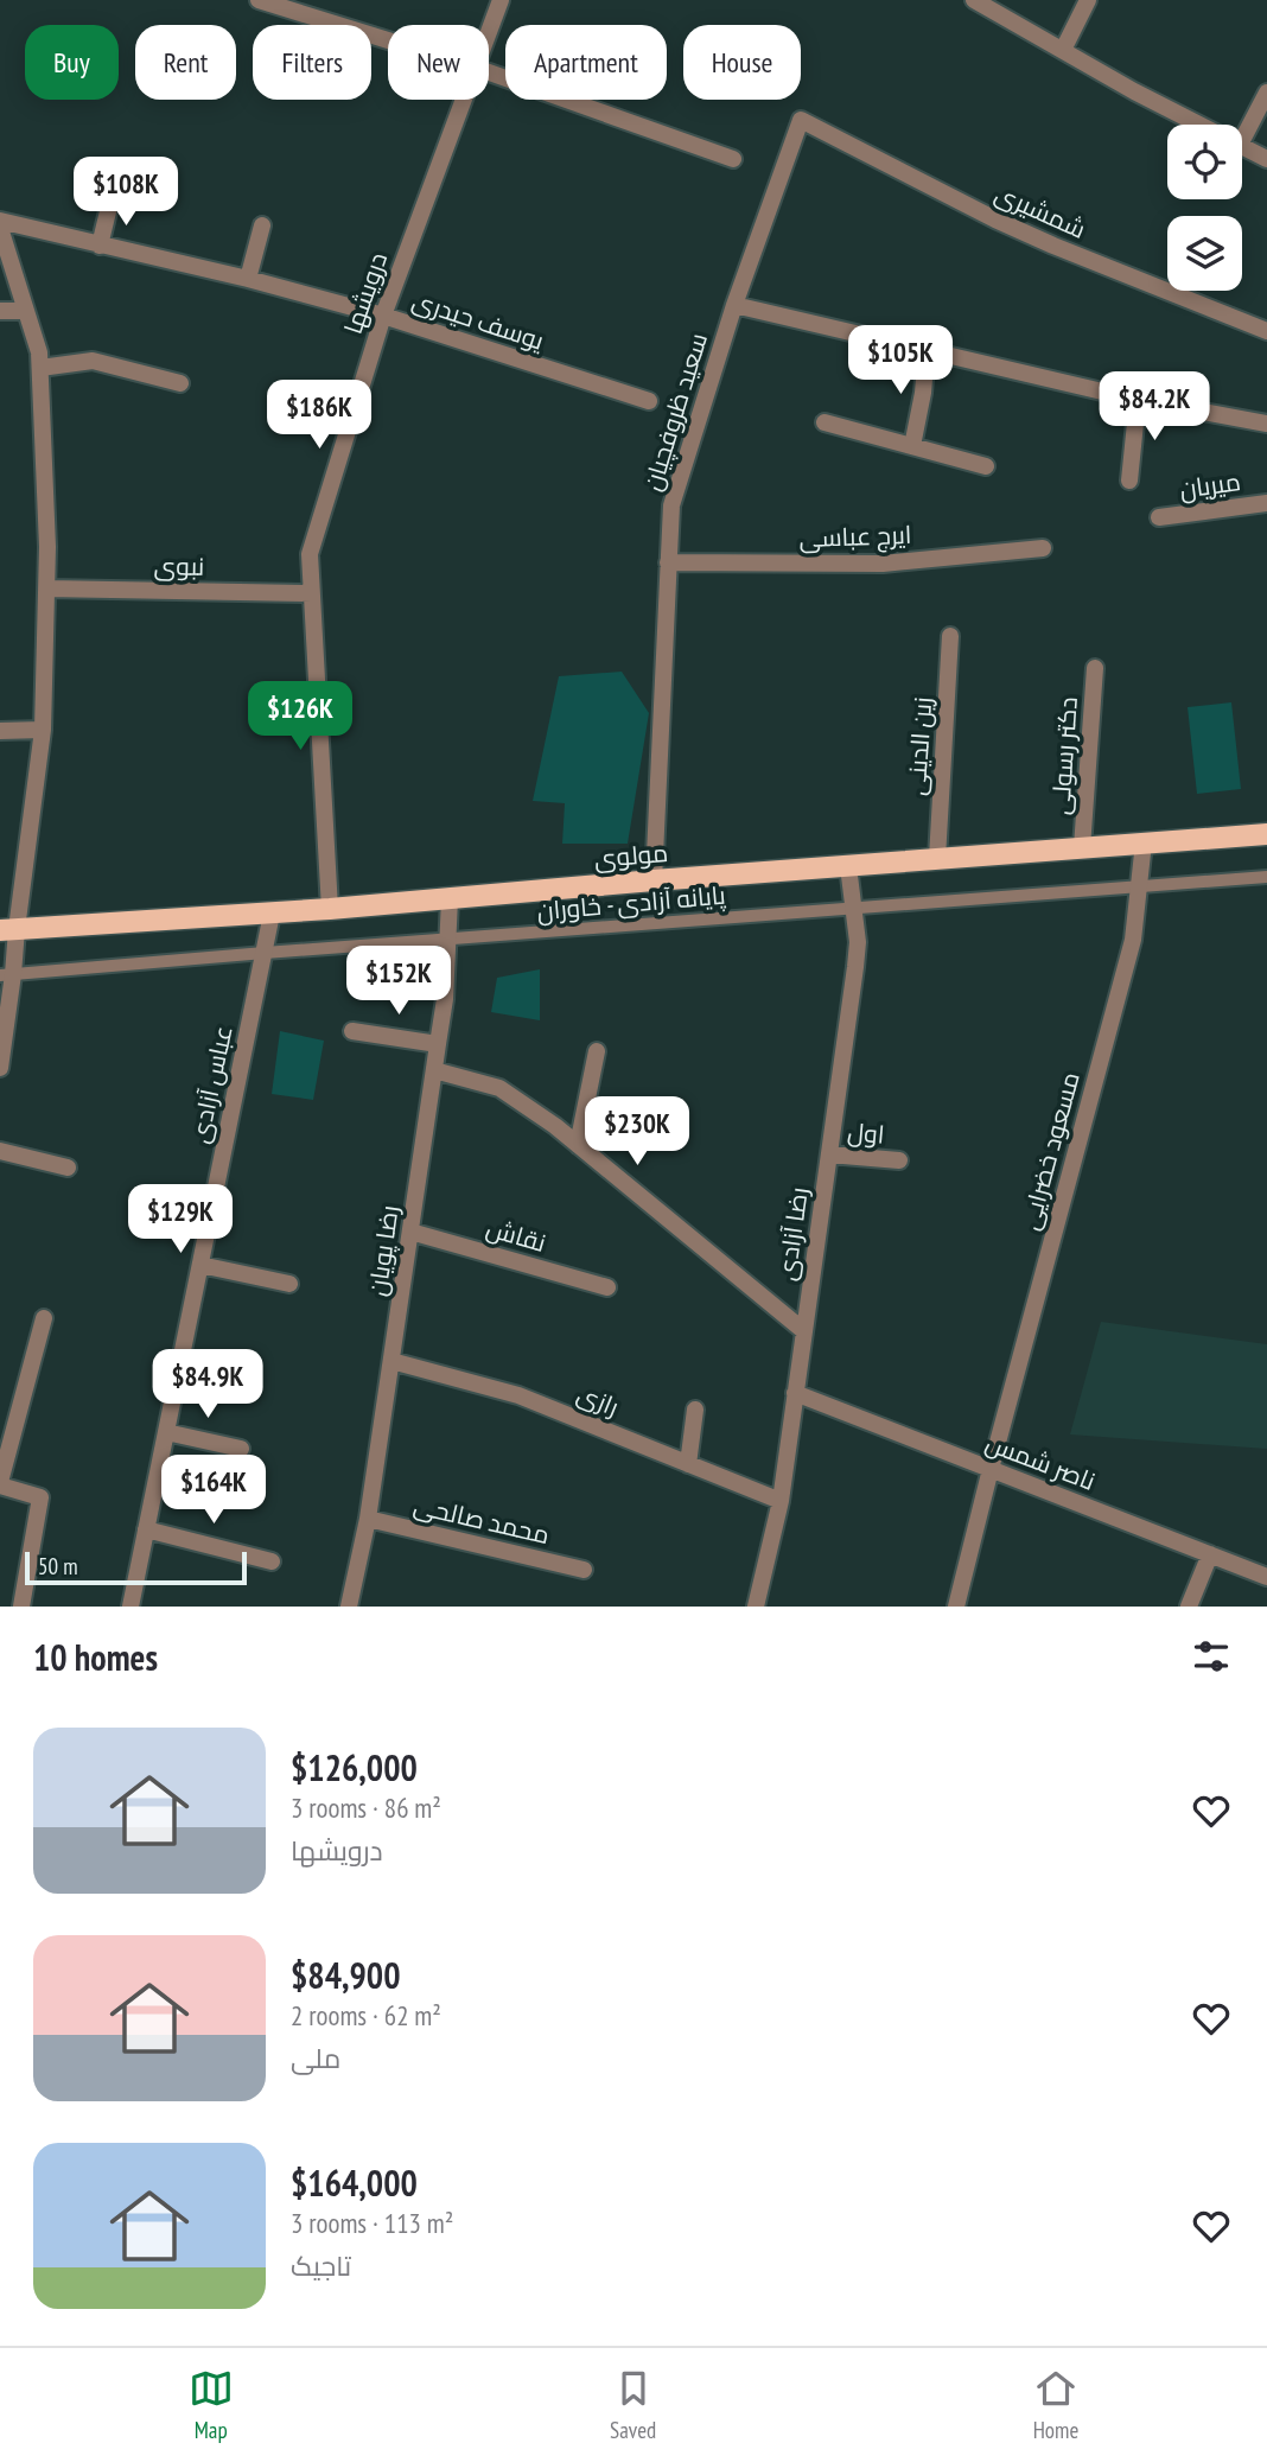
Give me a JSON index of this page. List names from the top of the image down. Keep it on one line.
{"streets":{"main road":["مولوی"],"street":["شمشیری","درویشها","یوسف حیدری","سعید ظروفچیان","میریان","ایرج عباسی","نبوی","زین الدینی","دکتر رسولی","عباس آزادی","اول","مسعود خضرایی","رضا آزادی","نقاش","رضا پویان","رازی","ناصر شمس","محمد صالحی"],"lane":["پایانه آزادی - خاوران"]},"crossings":[["شمشیری","سعید ظروفچیان"],["درویشها","یوسف حیدری"],["درویشها","نبوی"],["درویشها","مولوی"],["سعید ظروفچیان","ایرج عباسی"],["سعید ظروفچیان","مولوی"],["زین الدینی","مولوی"],["دکتر رسولی","مولوی"],["مولوی","عباس آزادی"],["مولوی","مسعود خضرایی"],["مولوی","رضا آزادی"],["مولوی","رضا پویان"],["پایانه آزادی - خاوران","عباس آزادی"],["پایانه آزادی - خاوران","مسعود خضرایی"],["پایانه آزادی - خاوران","رضا آزادی"],["پایانه آزادی - خاوران","رضا پویان"],["اول","رضا آزادی"],["مسعود خضرایی","ناصر شمس"],["رضا آزادی","رازی"],["رضا آزادی","ناصر شمس"],["نقاش","رضا پویان"],["رضا پویان","رازی"],["رضا پویان","محمد صالحی"]],"scale_bar":"50 m","page":{"chip":["Buy","Rent","Filters","New","Apartment","House"],"price":["$108K","$105K","$84.2K","$186K","$126K","$152K","$230K","$129K","$84.9K","$164K"],"scale":"50 m","heading":"10 homes","list":[{"name":"$126,000","note":"3 rooms · 86 m² · درویشها"},{"name":"$84,900","note":"2 rooms · 62 m² · ملی"},{"name":"$164,000","note":"3 rooms · 113 m² · تاجیک"}],"tabs":["Map","Saved","Home"]}}
